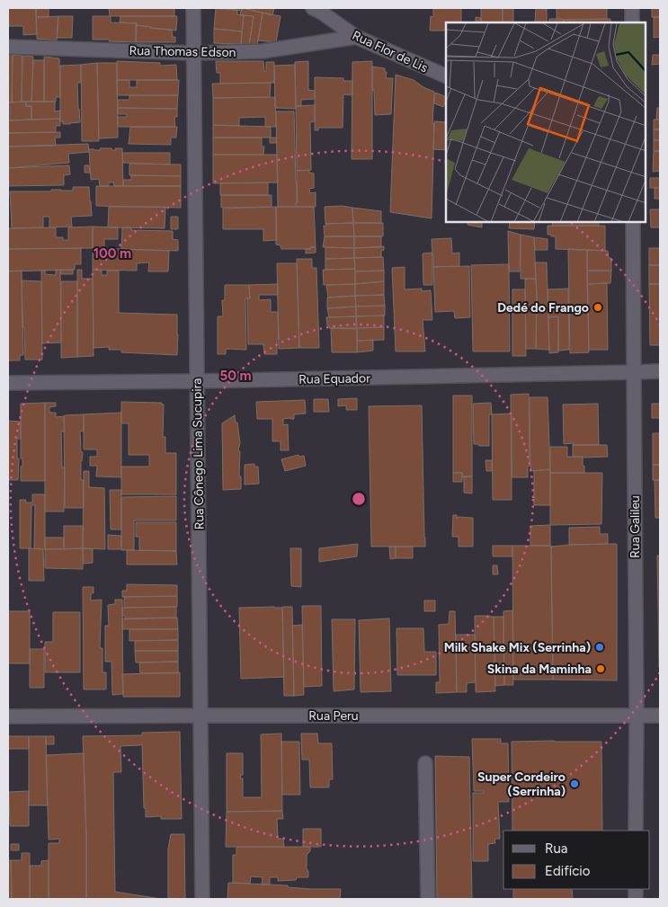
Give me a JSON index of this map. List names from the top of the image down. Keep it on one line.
{"streets":{"street":["Rua Thomas Edson","Rua Flor de Lis","Rua Equador","Rua Cônego Lima Sucupira","Rua Galileu","Rua Peru"]},"crossings":[["Rua Thomas Edson","Rua Flor de Lis"],["Rua Thomas Edson","Rua Cônego Lima Sucupira"],["Rua Equador","Rua Cônego Lima Sucupira"],["Rua Equador","Rua Galileu"],["Rua Cônego Lima Sucupira","Rua Peru"],["Rua Galileu","Rua Peru"]],"places":["Dedé do Frango","Milk Shake Mix (Serrinha)","Skina da Maminha","Super Cordeiro (Serrinha)"],"legend":["Rua","Edifício"],"rings":["100 m","50 m"]}
